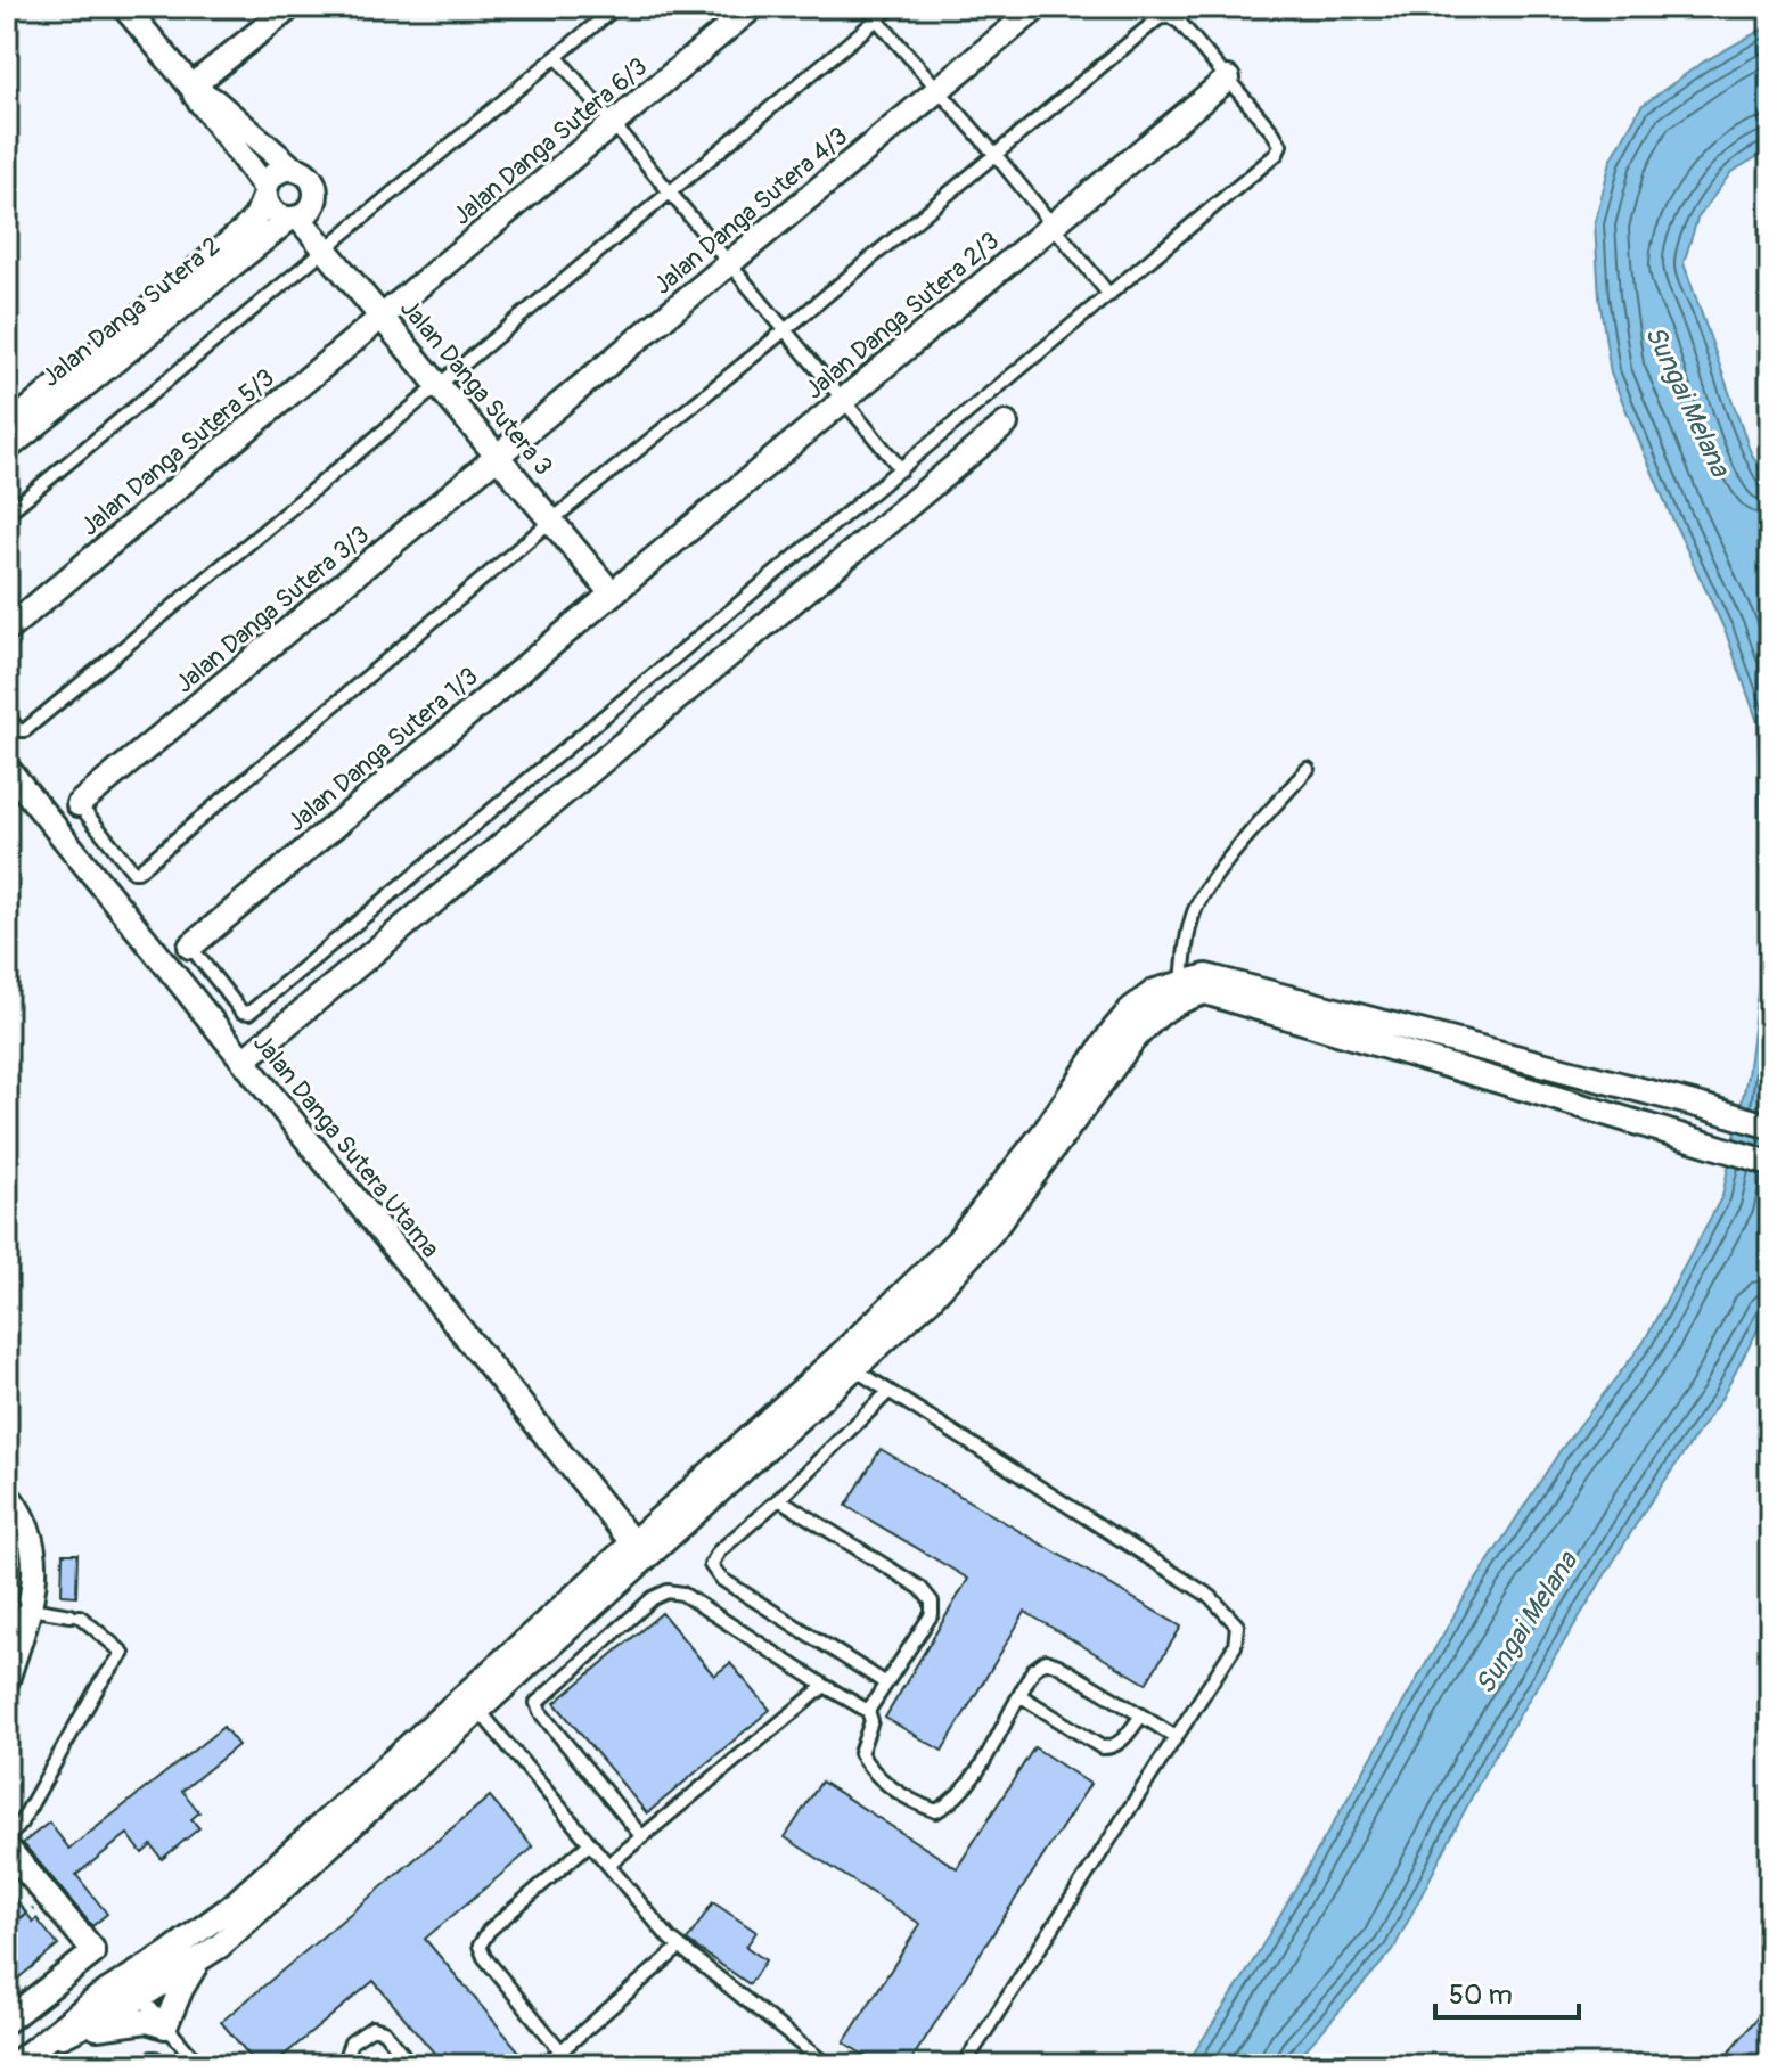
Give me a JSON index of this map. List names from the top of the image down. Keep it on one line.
{"streets":{"street":["Jalan Danga Sutera 6/3","Jalan Danga Sutera 4/3","Jalan Danga Sutera 2","Jalan Danga Sutera 2/3","Jalan Danga Sutera 3","Jalan Danga Sutera 5/3","Jalan Danga Sutera 3/3","Jalan Danga Sutera 1/3","Jalan Danga Sutera Utama"]},"crossings":[["Jalan Danga Sutera 6/3","Jalan Danga Sutera 3"],["Jalan Danga Sutera 6/3","Jalan Danga Sutera 5/3"],["Jalan Danga Sutera 4/3","Jalan Danga Sutera 3"],["Jalan Danga Sutera 4/3","Jalan Danga Sutera 3/3"],["Jalan Danga Sutera 2","Jalan Danga Sutera 3"],["Jalan Danga Sutera 2/3","Jalan Danga Sutera 3"],["Jalan Danga Sutera 2/3","Jalan Danga Sutera 1/3"],["Jalan Danga Sutera 3","Jalan Danga Sutera 5/3"],["Jalan Danga Sutera 3","Jalan Danga Sutera 3/3"],["Jalan Danga Sutera 3","Jalan Danga Sutera 1/3"]],"water":["Sungai Melana"],"scale_bar":"50 m"}
